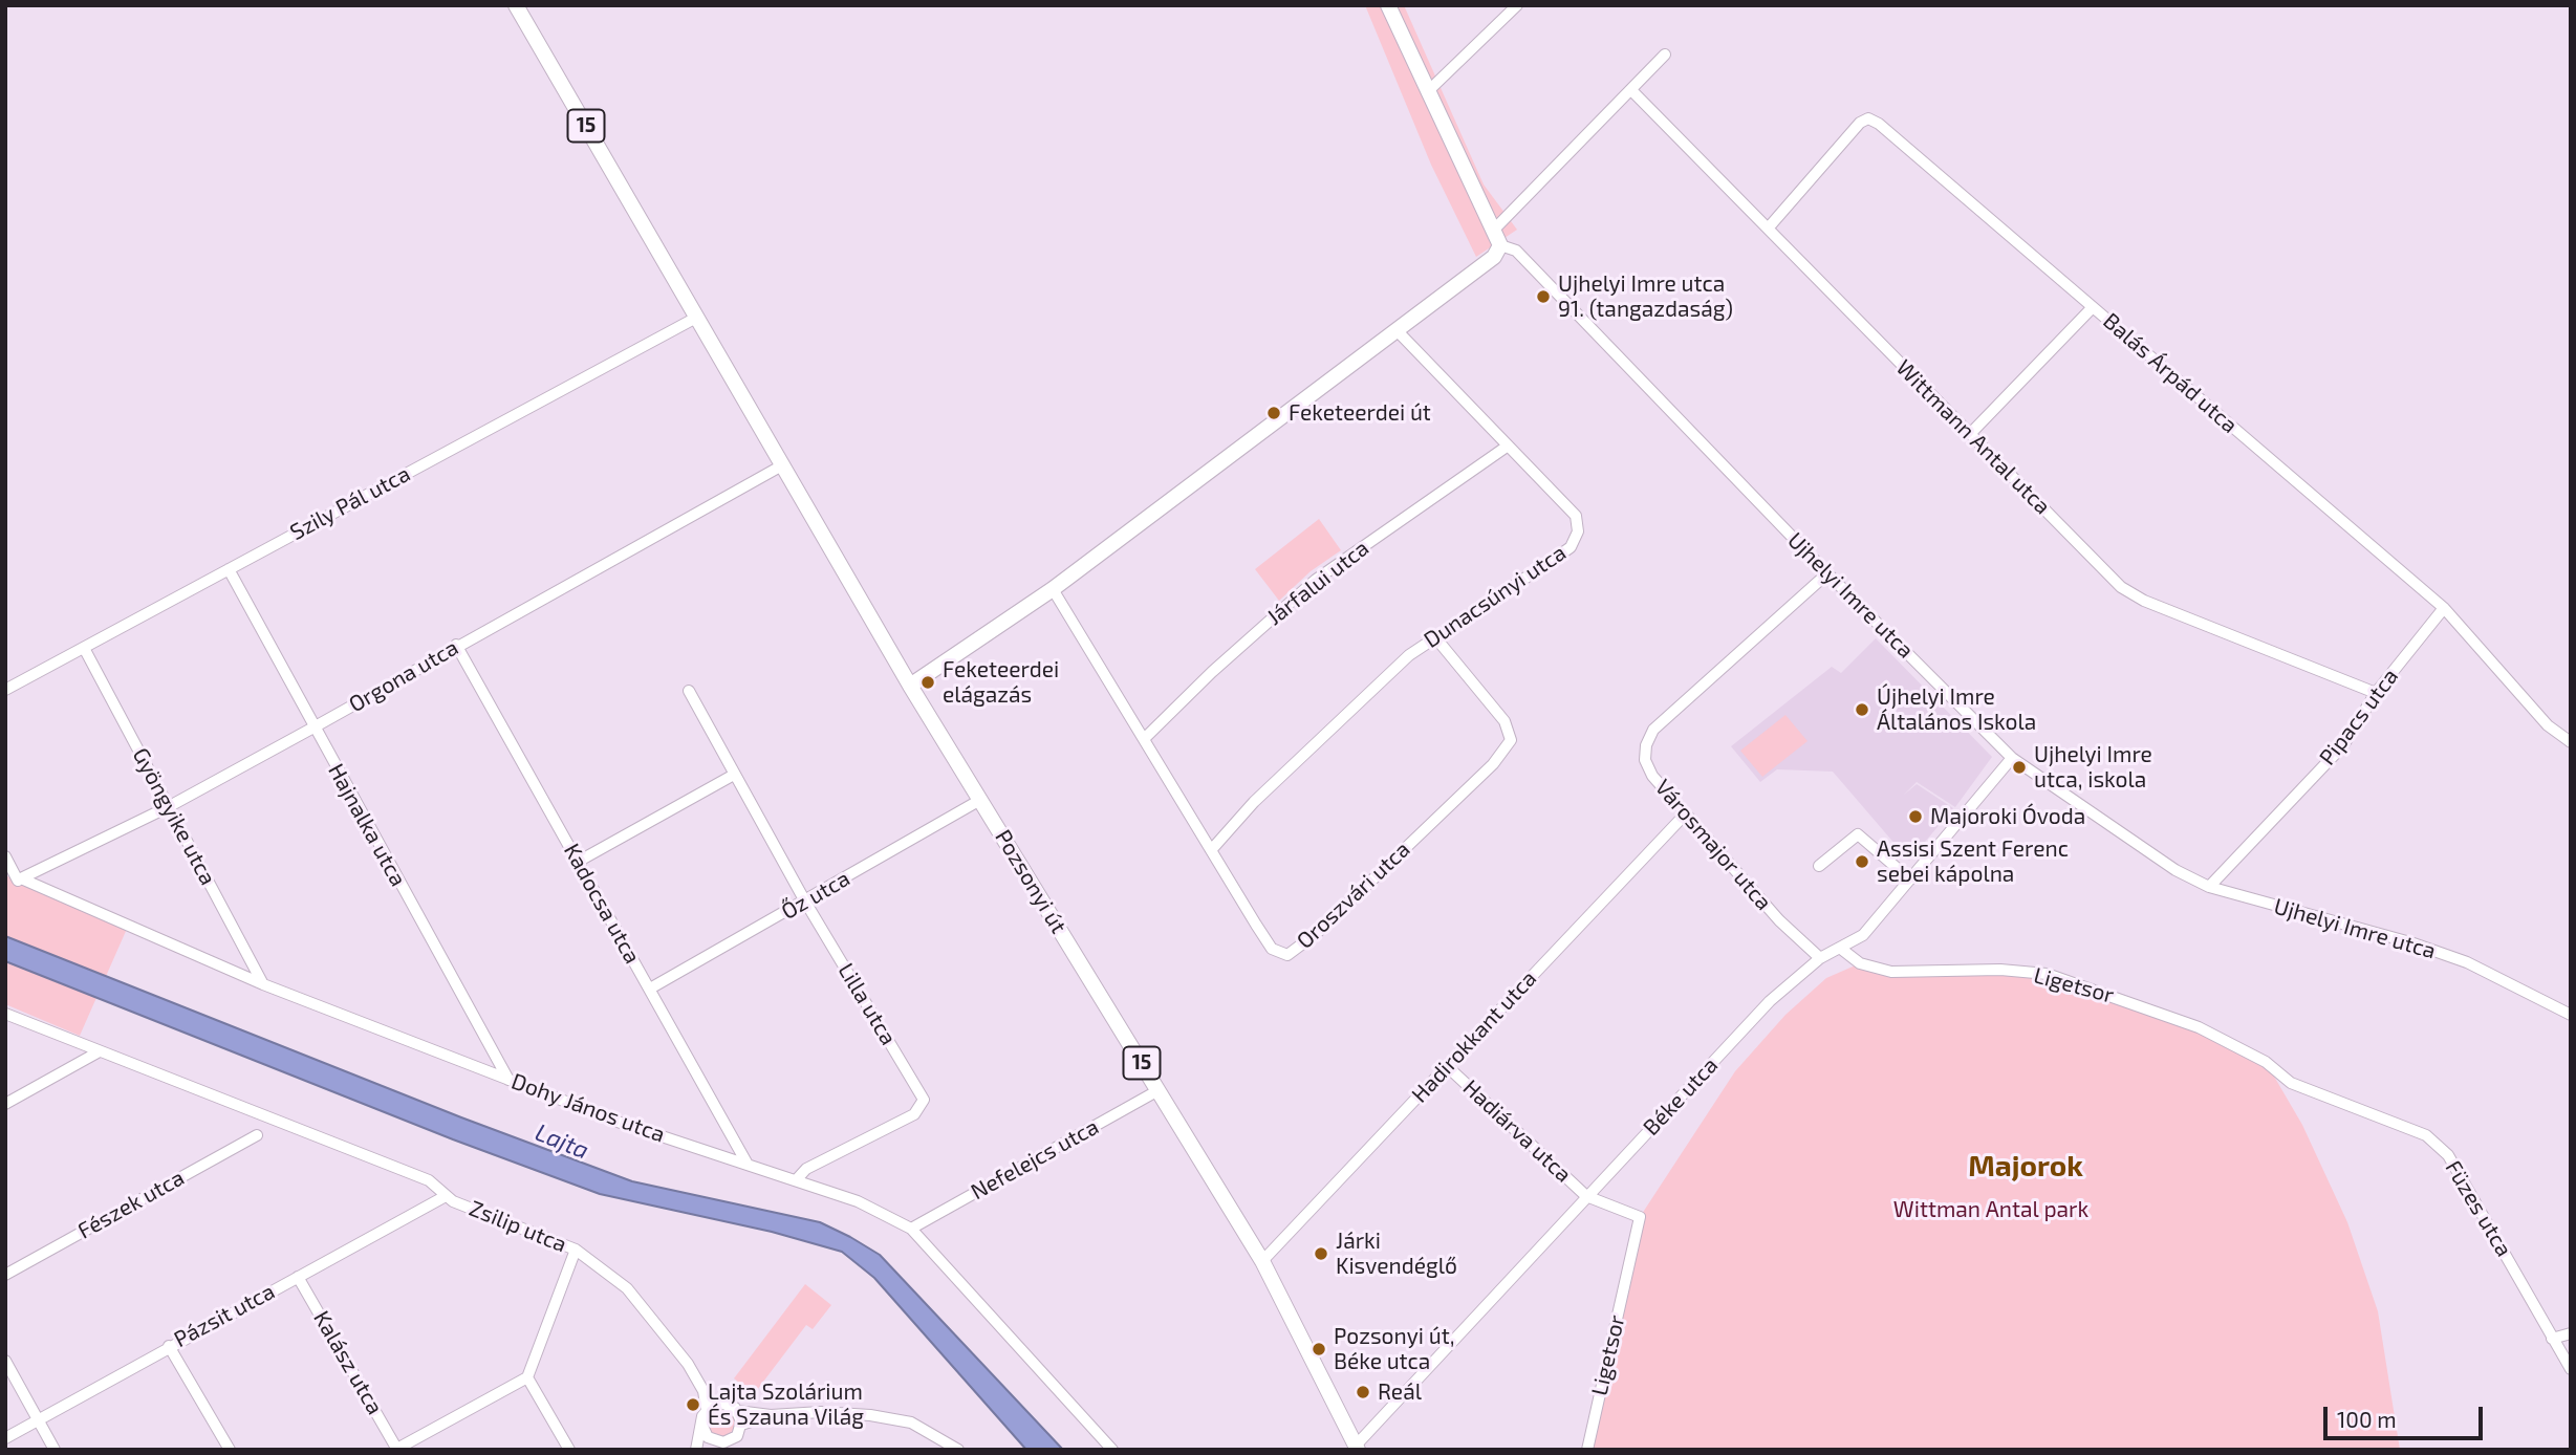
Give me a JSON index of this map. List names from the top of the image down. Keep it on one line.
{"streets":{"main road":["15","Pozsonyi út"],"street":["Balás Árpád utca","Wittmann Antal utca","Szily Pál utca","Járfalui utca","Ujhelyi Imre utca","Dunacsúnyi utca","Orgona utca","Pipacs utca","Gyöngyike utca","Hajnalka utca","Városmajor utca","Őz utca","Oroszvári utca","Kadocsa utca","Ligetsor","Lilla utca","Hadirokkant utca","Béke utca","Dohy János utca","Hadiárva utca","Nefelejcs utca","Fészek utca","Füzes utca","Zsilip utca","Pázsit utca","Kalász utca"]},"crossings":[["15","Szily Pál utca"],["15","Pozsonyi út"],["Balás Árpád utca","Wittmann Antal utca"],["Balás Árpád utca","Pipacs utca"],["Wittmann Antal utca","Pipacs utca"],["Szily Pál utca","Gyöngyike utca"],["Szily Pál utca","Hajnalka utca"],["Szily Pál utca","Pozsonyi út"],["Járfalui utca","Dunacsúnyi utca"],["Járfalui utca","Oroszvári utca"],["Ujhelyi Imre utca","Pipacs utca"],["Ujhelyi Imre utca","Városmajor utca"],["Ujhelyi Imre utca","Béke utca"],["Dunacsúnyi utca","Oroszvári utca"],["Orgona utca","Gyöngyike utca"],["Orgona utca","Hajnalka utca"],["Orgona utca","Pozsonyi út"],["Orgona utca","Kadocsa utca"],["Orgona utca","Dohy János utca"],["Gyöngyike utca","Dohy János utca"],["Hajnalka utca","Dohy János utca"],["Városmajor utca","Hadirokkant utca"],["Városmajor utca","Béke utca"],["Pozsonyi út","Őz utca"],["Pozsonyi út","Hadirokkant utca"],["Pozsonyi út","Béke utca"],["Pozsonyi út","Nefelejcs utca"],["Őz utca","Kadocsa utca"],["Őz utca","Lilla utca"],["Kadocsa utca","Dohy János utca"],["Ligetsor","Béke utca"],["Ligetsor","Hadiárva utca"],["Ligetsor","Füzes utca"],["Lilla utca","Dohy János utca"],["Hadirokkant utca","Hadiárva utca"],["Béke utca","Hadiárva utca"],["Dohy János utca","Nefelejcs utca"],["Zsilip utca","Pázsit utca"],["Pázsit utca","Kalász utca"]],"districts":["Majorok"],"water":["Lajta"],"parks":["Wittman Antal park"],"places":["Ujhelyi Imre utca 91. (tangazdaság)","Feketeerdei út","Feketeerdei elágazás","Újhelyi Imre Általános Iskola","Ujhelyi Imre utca, iskola","Majoroki Óvoda","Assisi Szent Ferenc sebei kápolna","Járki Kisvendéglő","Pozsonyi út, Béke utca","Reál","Lajta Szolárium És Szauna Világ"],"scale_bar":"100 m"}
